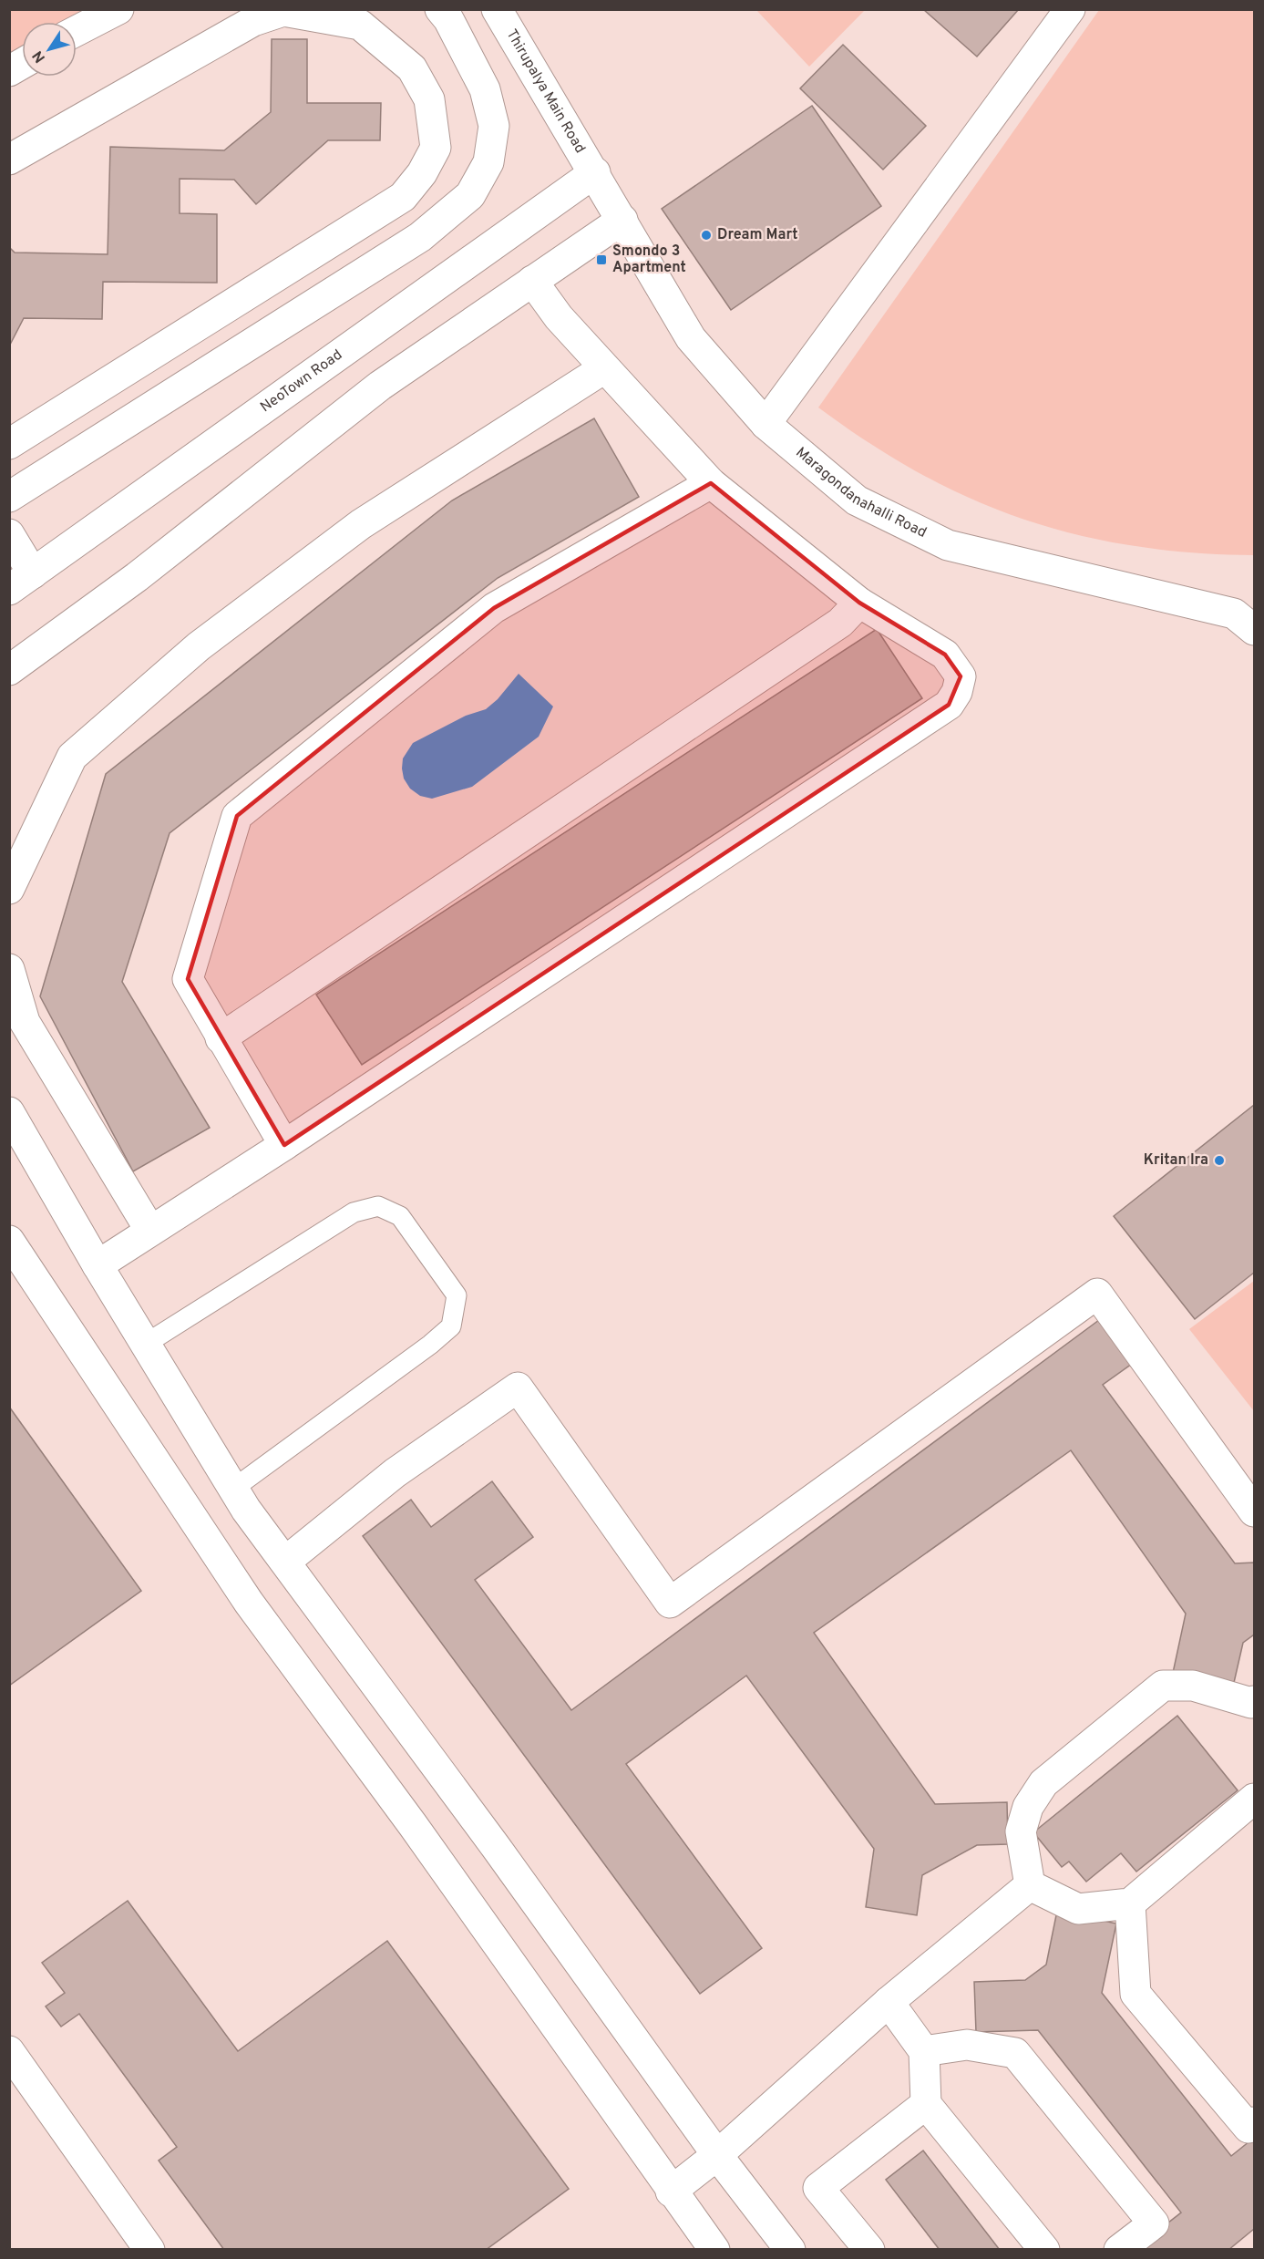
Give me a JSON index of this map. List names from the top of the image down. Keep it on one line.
{"streets":{"street":["Thirupalya Main Road","NeoTown Road","Maragondanahalli Road"]},"crossings":[["Thirupalya Main Road","NeoTown Road"],["Thirupalya Main Road","Maragondanahalli Road"],["NeoTown Road","Maragondanahalli Road"]],"places":{"other":["Dream Mart","Kritan Ira"],"transit":["Smondo 3 Apartment"]},"north":"bottom left"}
